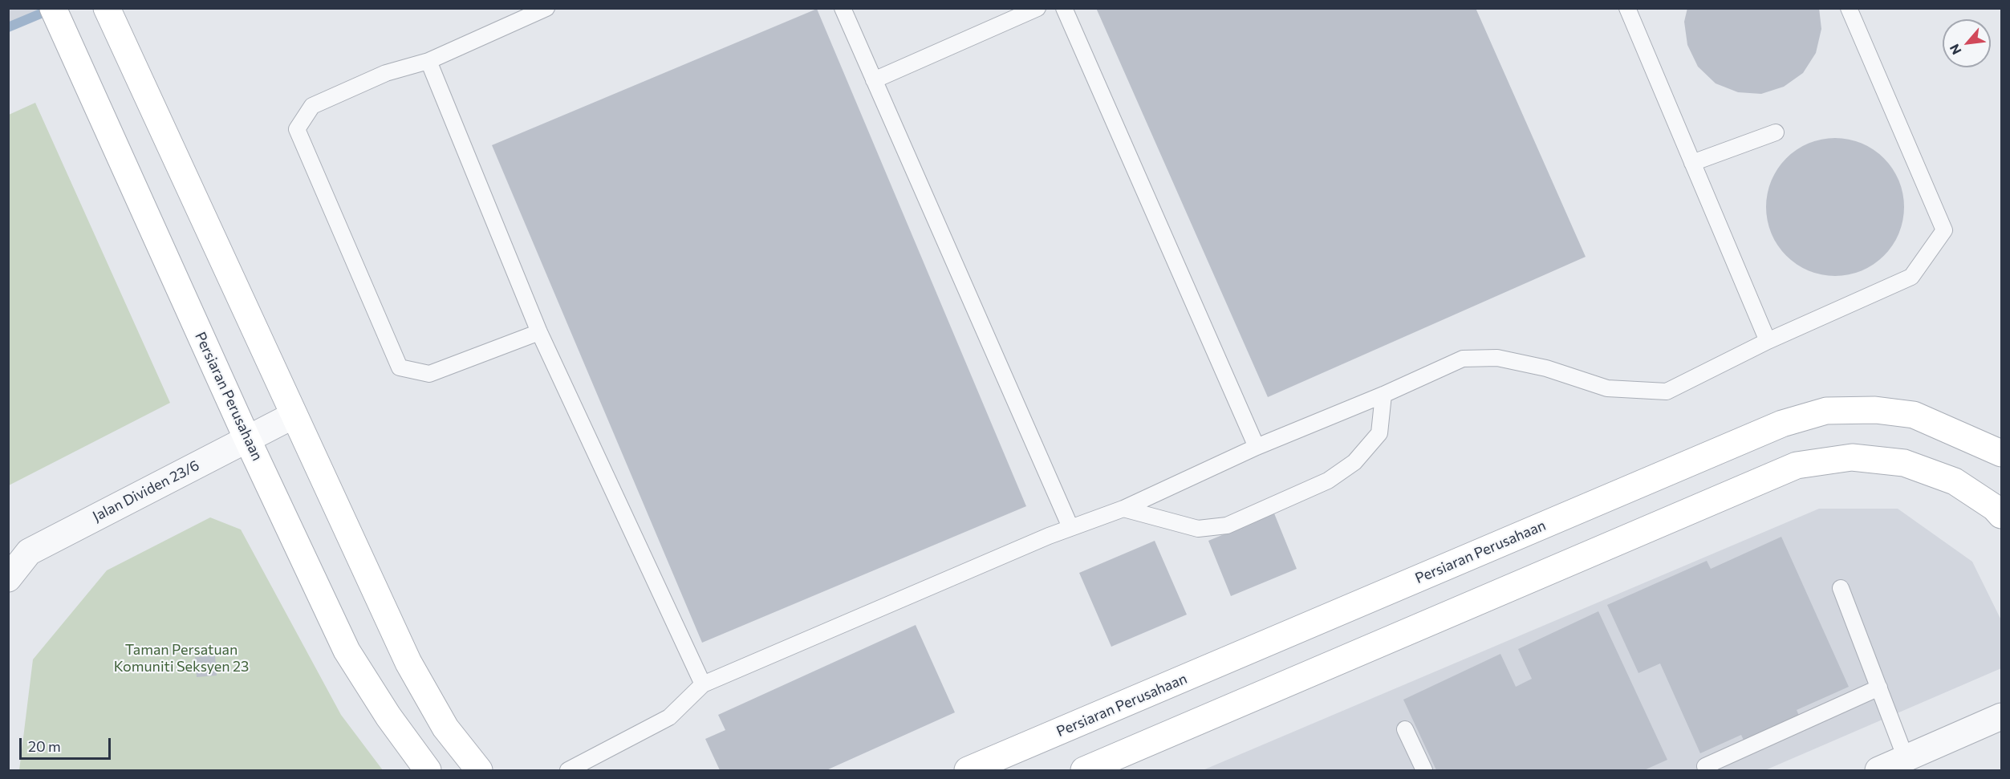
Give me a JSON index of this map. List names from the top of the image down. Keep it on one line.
{"streets":{"main road":["Persiaran Perusahaan"],"street":["Jalan Dividen 23/6"]},"crossings":[["Persiaran Perusahaan","Jalan Dividen 23/6"]],"parks":["Taman Persatuan Komuniti Seksyen 23"],"scale_bar":"20 m","north":"bottom left"}
